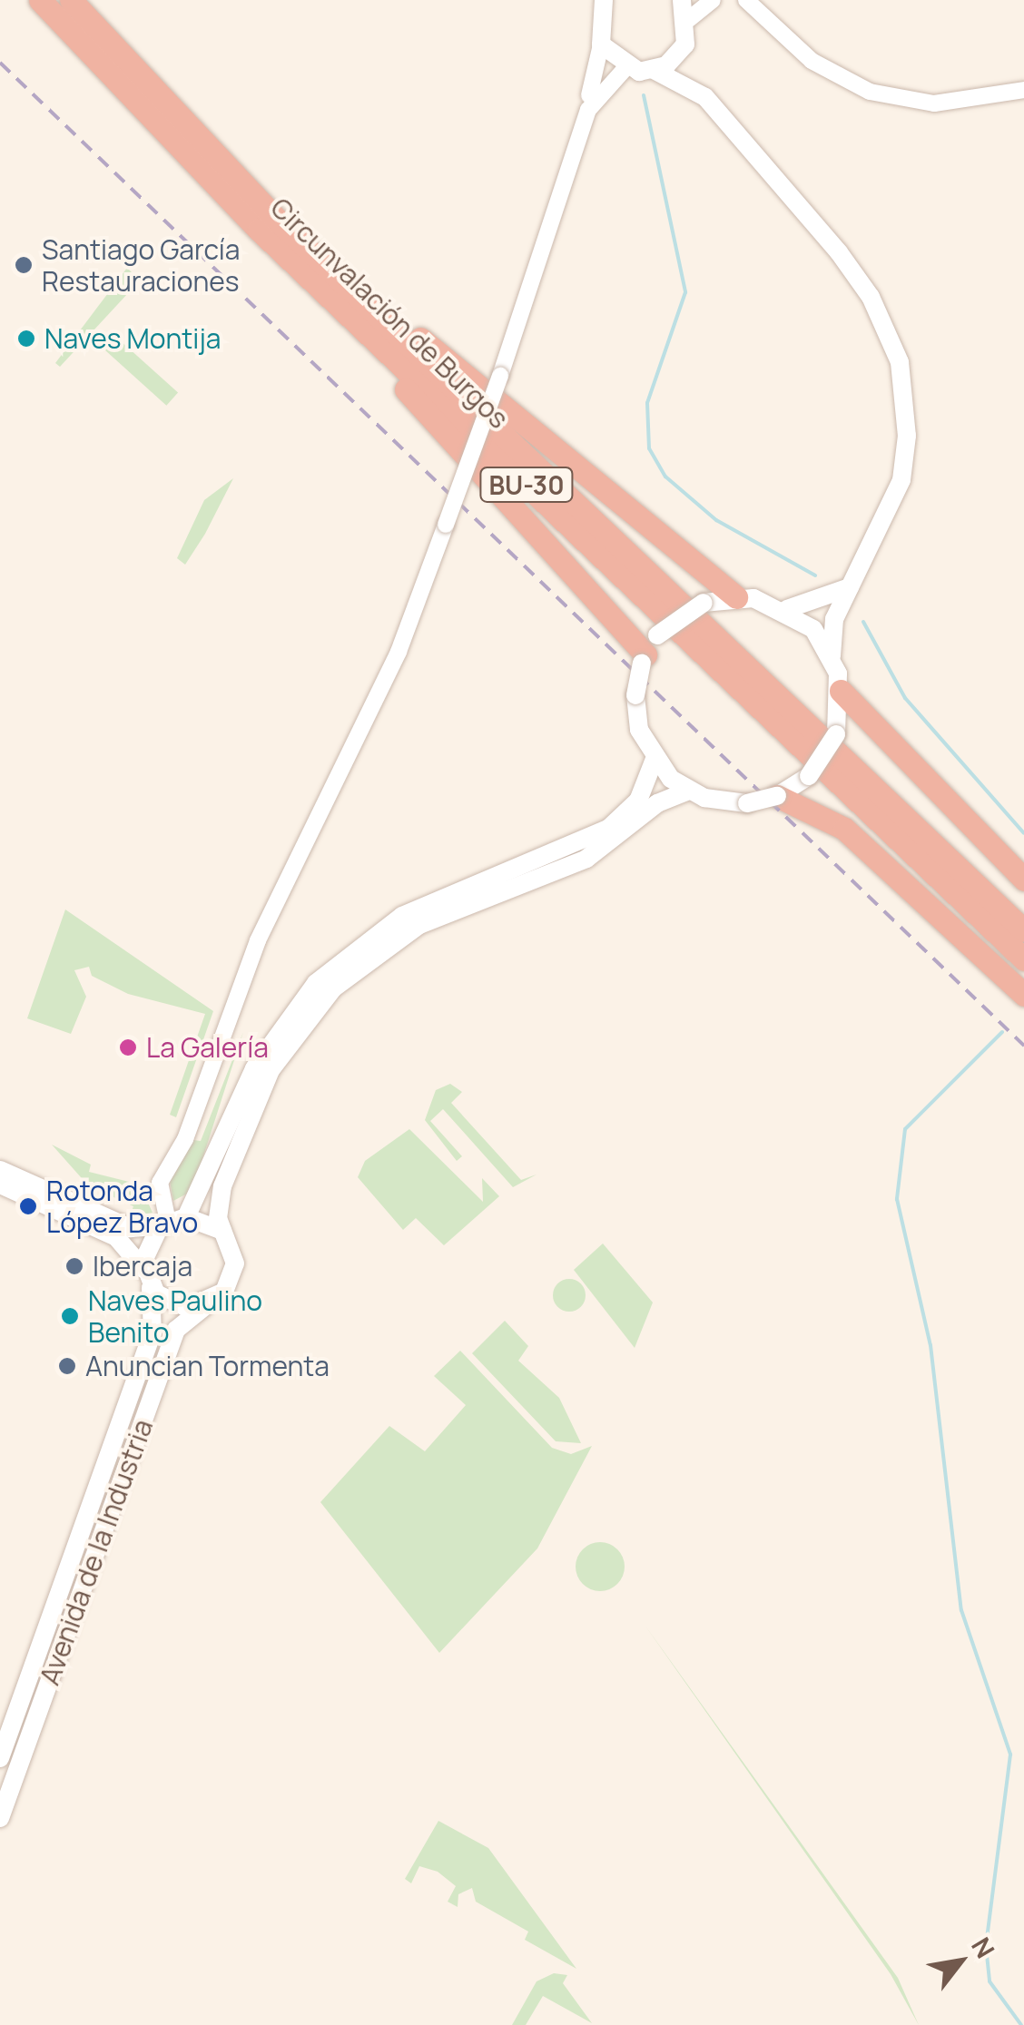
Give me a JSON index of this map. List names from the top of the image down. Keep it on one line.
{"streets":{"highway":["Circunvalación de Burgos","BU-30"],"main road":["Avenida de la Industria"]},"places":["Santiago García Restauraciones","Naves Montija","La Galería","Rotonda López Bravo","Ibercaja","Naves Paulino Benito","Anuncian Tormenta"],"north":"top right"}
